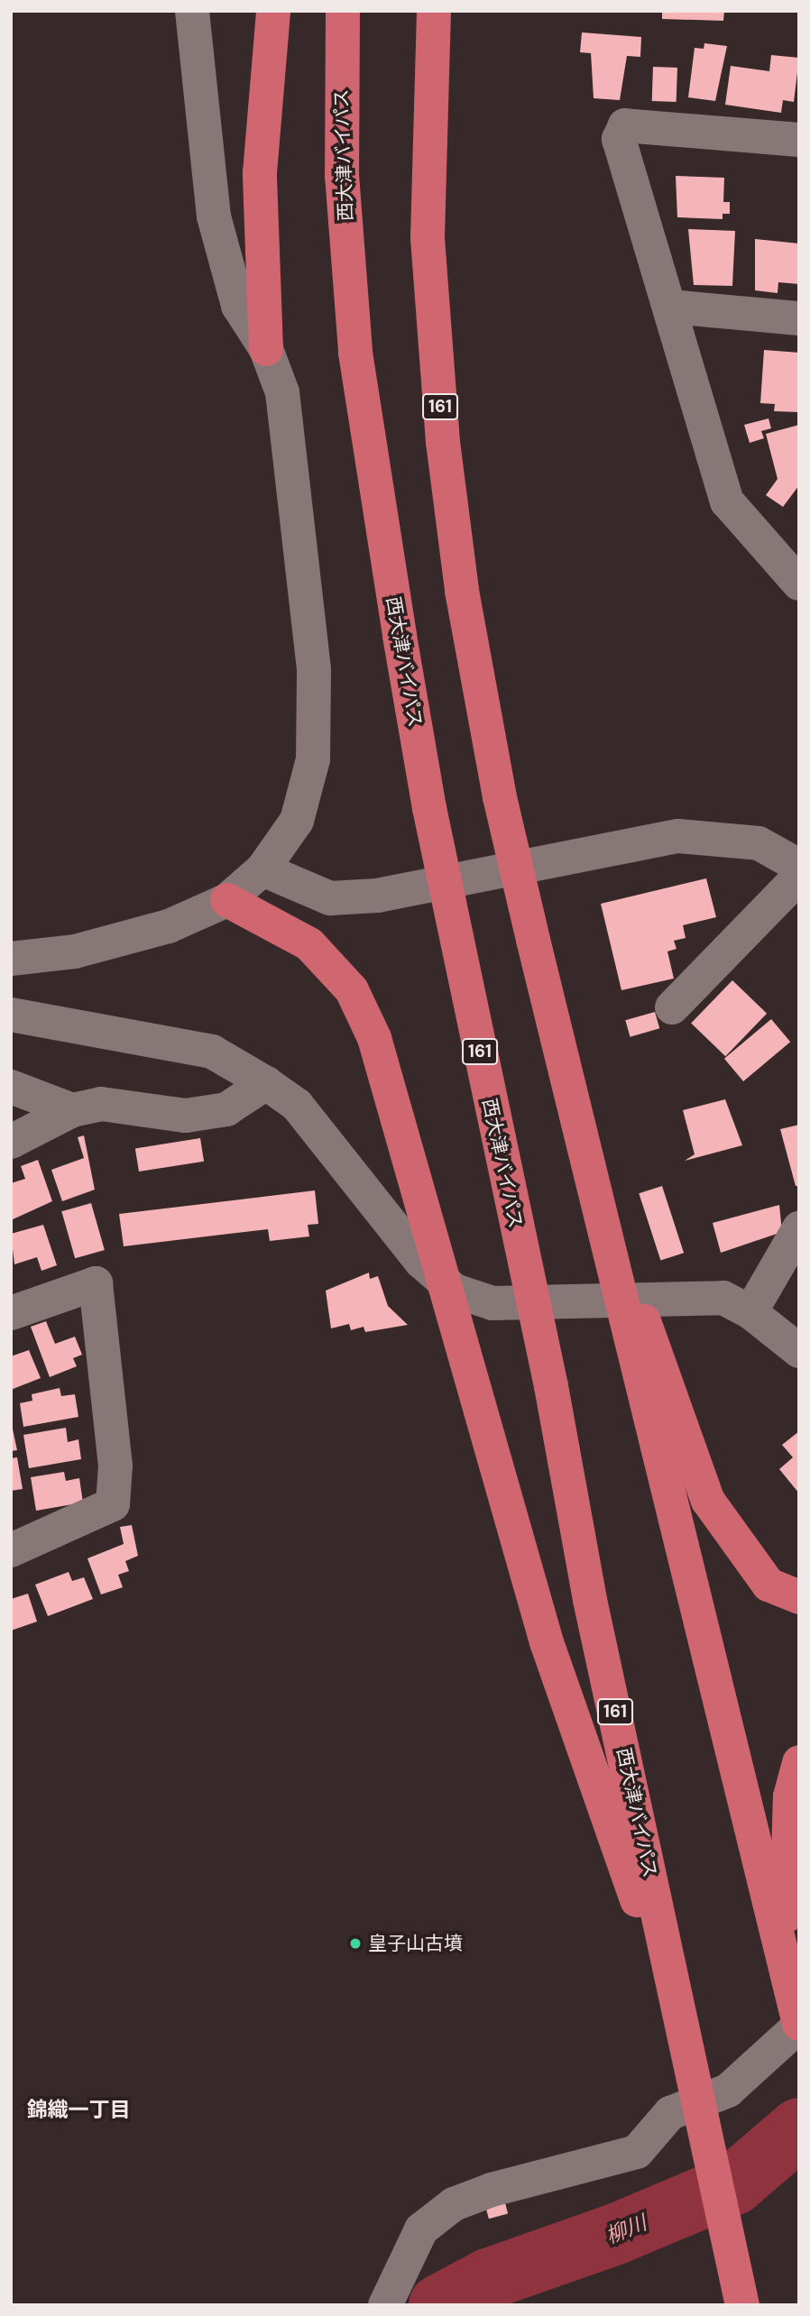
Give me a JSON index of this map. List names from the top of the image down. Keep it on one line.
{"streets":{"highway":["西大津バイパス","161"]},"districts":["錦織一丁目"],"water":["柳川"],"places":["皇子山古墳"]}
